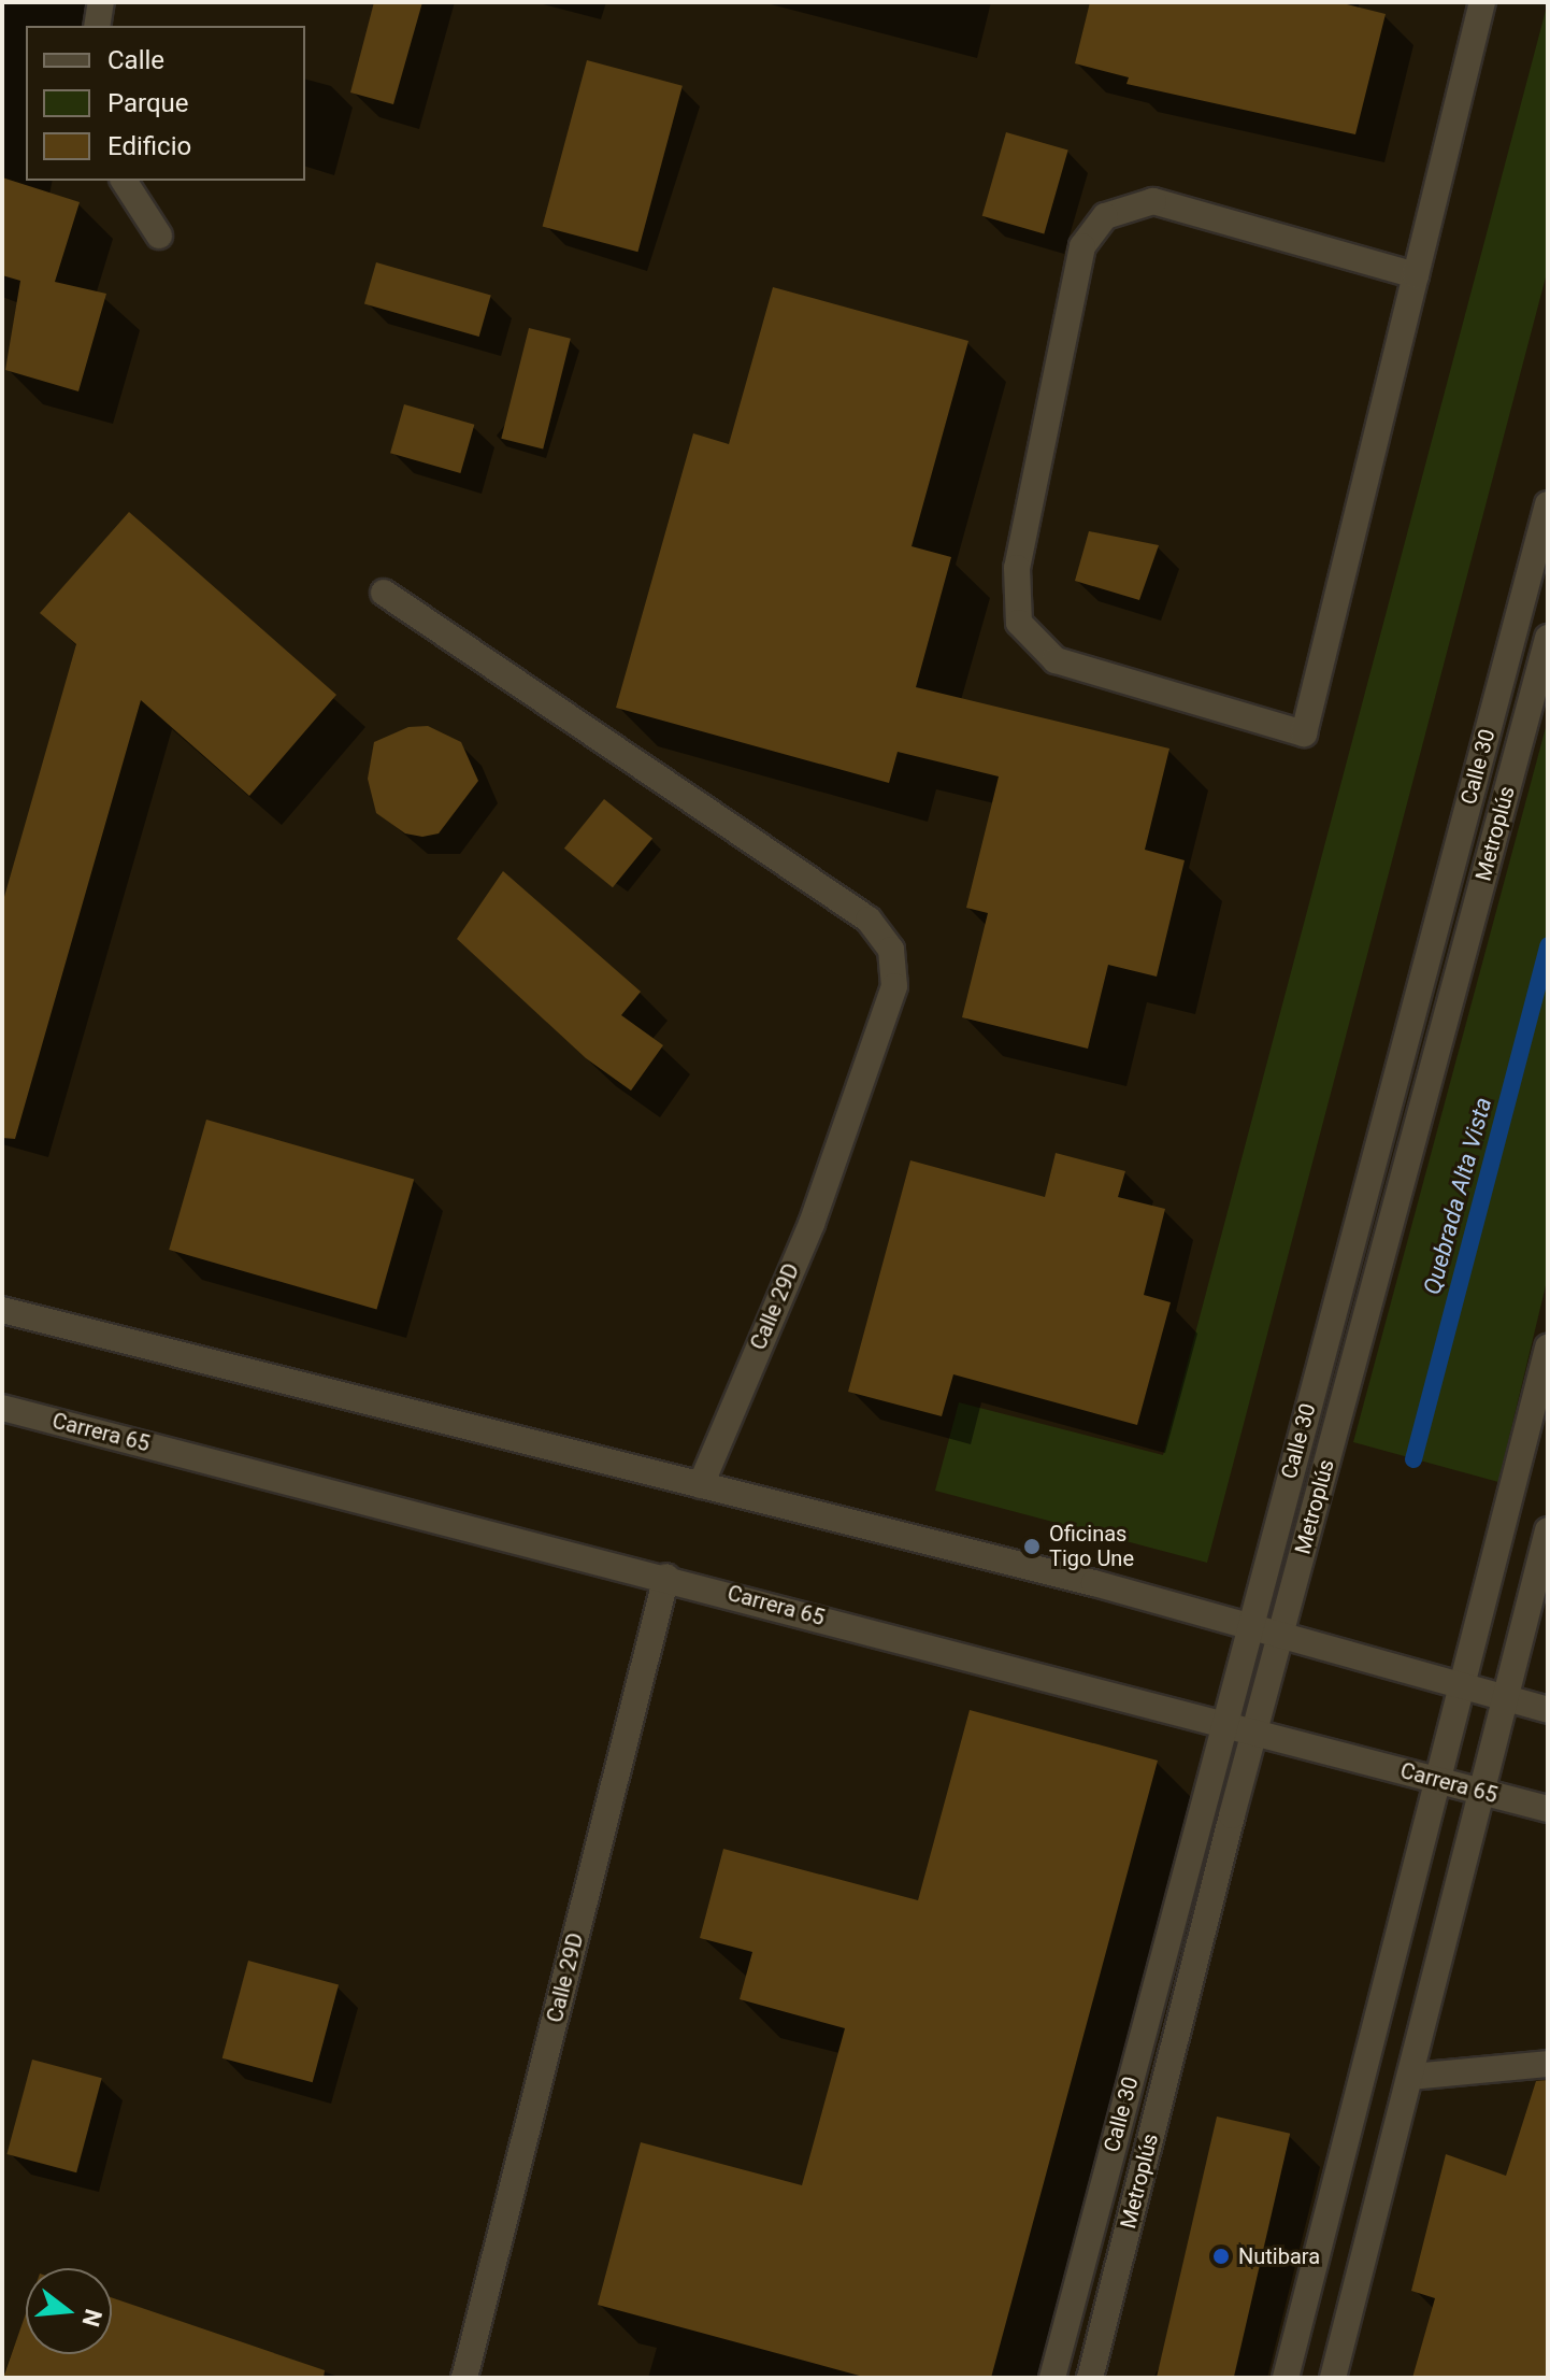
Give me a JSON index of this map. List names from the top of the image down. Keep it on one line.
{"streets":{"main road":["Calle 30","Metroplús","Calle 29D","Carrera 65"]},"crossings":[["Calle 30","Carrera 65"],["Metroplús","Carrera 65"],["Calle 29D","Carrera 65"]],"water":["Quebrada Alta Vista"],"places":["Oficinas Tigo Une","Nutibara"],"legend":["Calle","Parque","Edificio"],"north":"right"}
